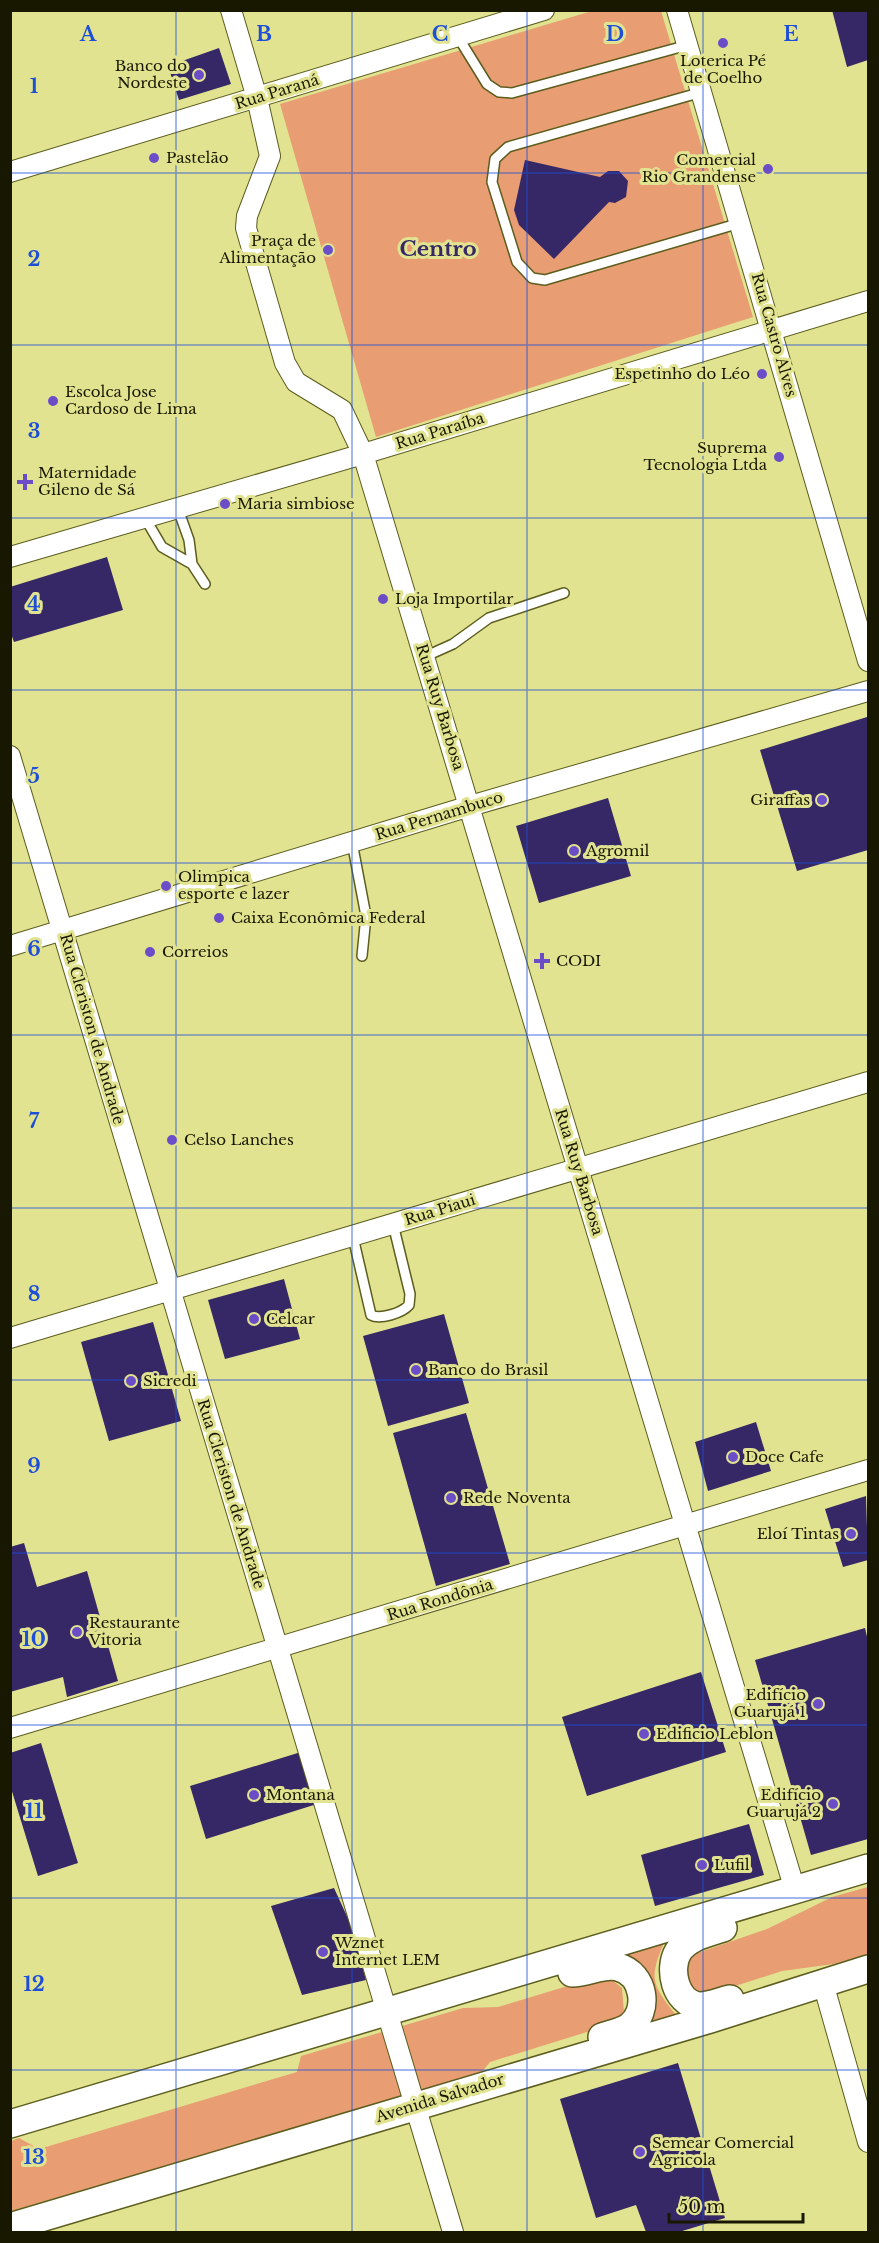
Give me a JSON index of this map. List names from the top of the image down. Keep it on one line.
{"streets":{"main road":["Avenida Salvador"],"street":["Rua Paraná","Rua Castro Alves","Rua Paraíba","Rua Ruy Barbosa","Rua Pernambuco","Rua Cleriston de Andrade","Rua Piaui","Rua Rondônia"]},"crossings":[["Rua Paraná","Rua Ruy Barbosa"],["Rua Castro Alves","Rua Paraíba"],["Rua Paraíba","Rua Ruy Barbosa"],["Rua Ruy Barbosa","Rua Pernambuco"],["Rua Ruy Barbosa","Rua Piaui"],["Rua Ruy Barbosa","Rua Rondônia"],["Rua Pernambuco","Rua Cleriston de Andrade"],["Rua Cleriston de Andrade","Rua Piaui"],["Rua Cleriston de Andrade","Rua Rondônia"],["Rua Cleriston de Andrade","Avenida Salvador"]],"districts":["Centro"],"places":{"other":["Loterica Pé de Coelho","Banco do Nordeste","Pastelão","Comercial Rio Grandense","Praça de Alimentação","Espetinho do Léo","Escolca Jose Cardoso de Lima","Suprema Tecnologia Ltda","Maria simbiose","Loja Importilar","Giraffas","Agromil","Olimpica esporte e lazer","Caixa Econômica Federal","Correios","Celso Lanches","Celcar","Banco do Brasil","Sicredi","Doce Cafe","Rede Noventa","Eloí Tintas","Restaurante Vitoria","Edifício Guarujá 1","Edificio Leblon","Montana","Edifício Guarujá 2","Lufil","Wznet Internet LEM","Semear Comercial Agricola"],"health":["Maternidade Gileno de Sá","CODI"]},"scale_bar":"50 m","grid":{"columns":["A","B","C","D","E"],"rows":["1","2","3","4","5","6","7","8","9","10","11","12","13"]}}
